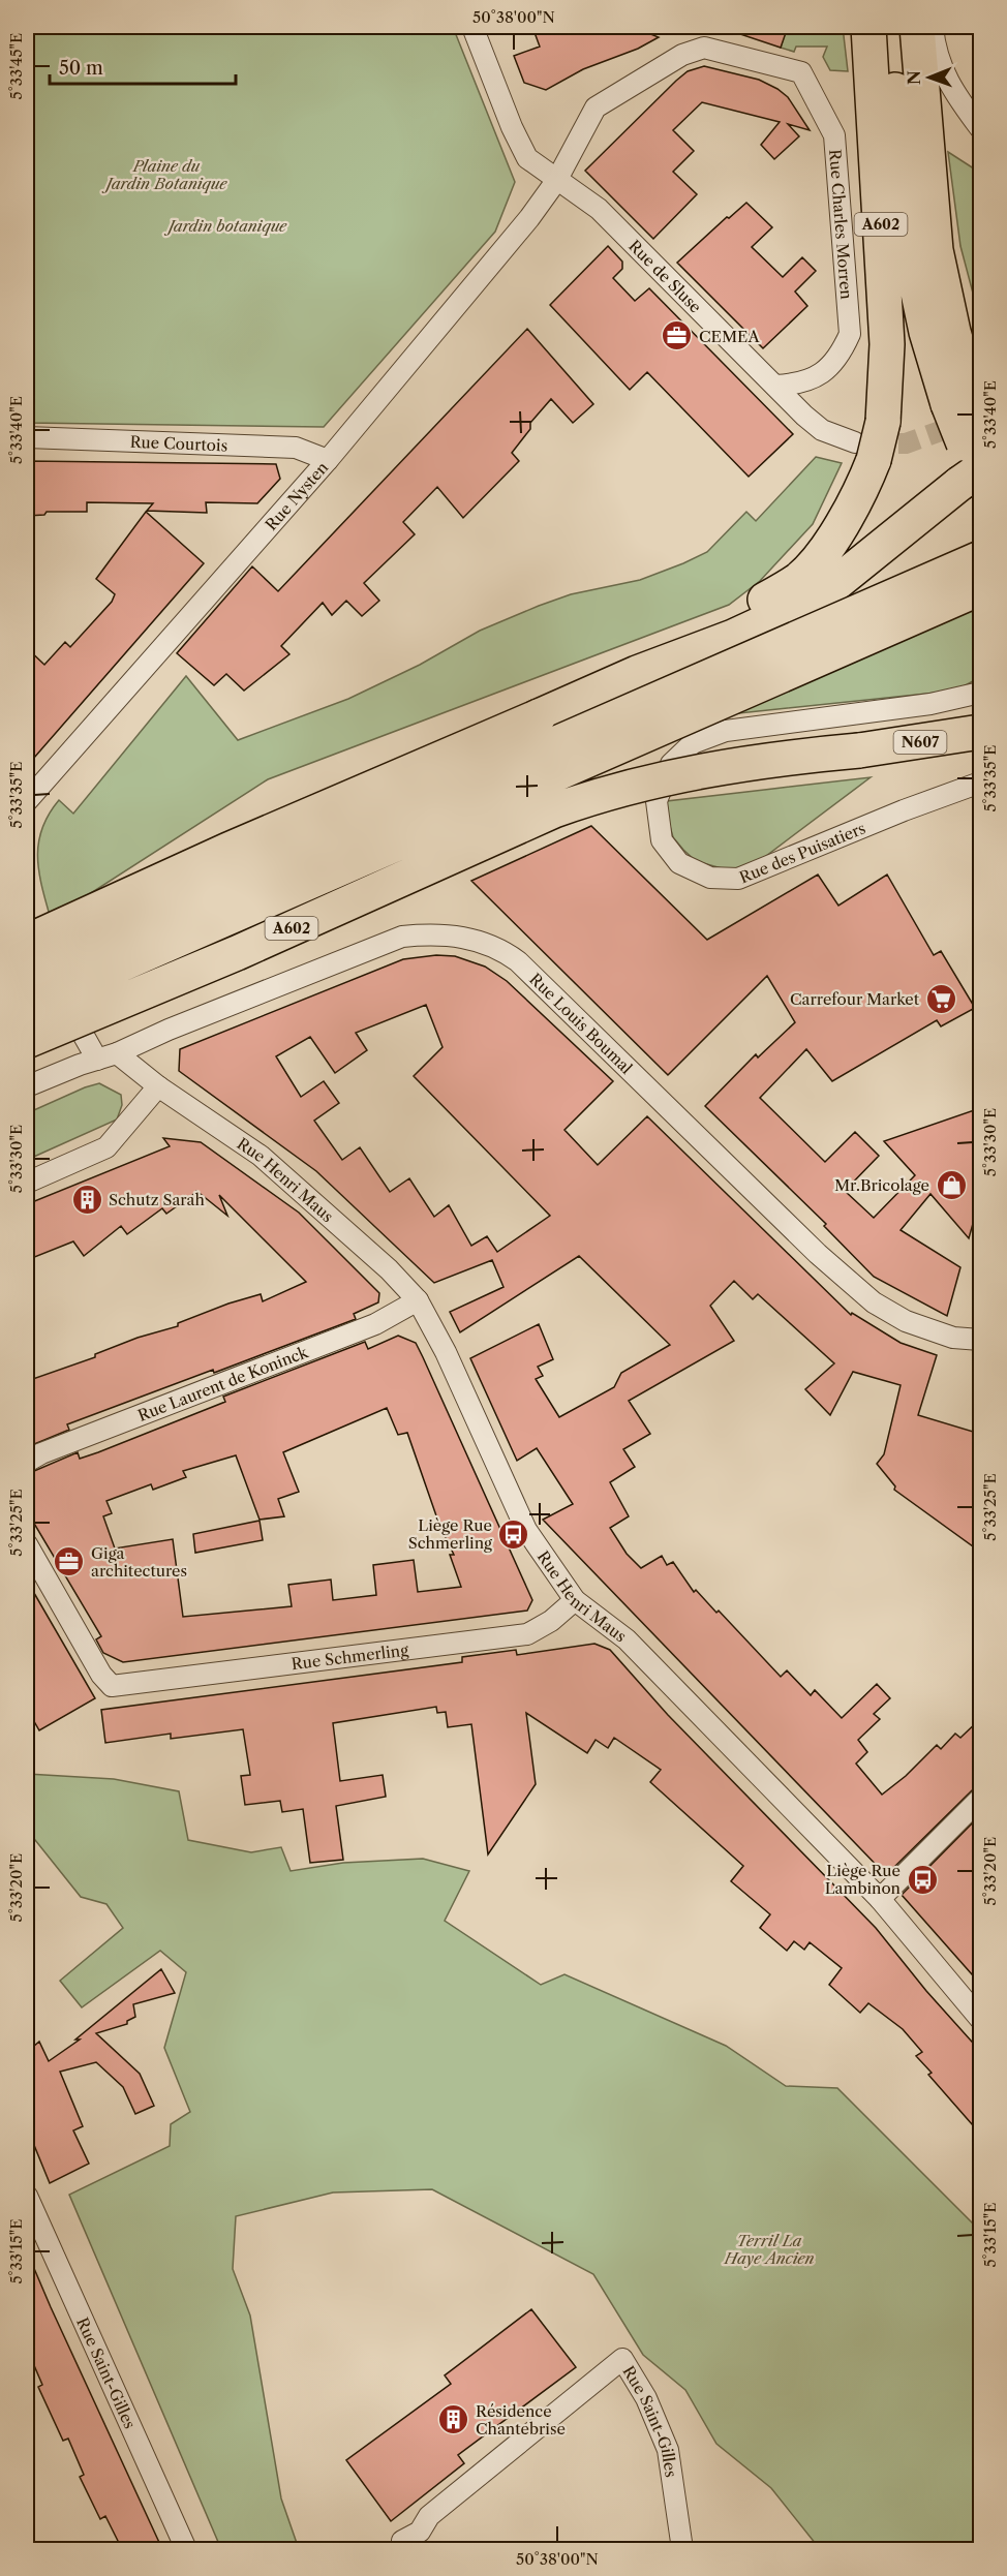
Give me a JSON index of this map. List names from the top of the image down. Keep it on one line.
{"streets":{"highway":["A602","N607"],"street":["Rue Charles Morren","Rue de Sluse","Rue Courtois","Rue Nysten","Rue des Puisatiers","Rue Louis Boumal","Rue Henri Maus","Rue Laurent de Koninck","Rue Schmerling","Rue Saint-Gilles"]},"crossings":[["Rue Charles Morren","Rue de Sluse"],["Rue Charles Morren","Rue Nysten"],["A602","Rue de Sluse"],["A602","N607"],["Rue de Sluse","Rue Nysten"],["Rue Courtois","Rue Nysten"],["Rue Louis Boumal","Rue Henri Maus"],["Rue Henri Maus","Rue Laurent de Koninck"],["Rue Henri Maus","Rue Schmerling"]],"parks":["Plaine du Jardin Botanique","Jardin botanique","Terril La Haye Ancien"],"places":{"office":["CEMEA","Giga architectures"],"supermarket":["Carrefour Market"],"shop":["Mr.Bricolage"],"building":["Schutz Sarah","Résidence Chantebrise"],"bus stop":["Liège Rue Schmerling","Liège Rue Lambinon"]},"scale_bar":"50 m","north":"left","coordinates":["50°38'00\"N","5°33'45\"E","5°33'40\"E","5°33'35\"E","5°33'30\"E","5°33'25\"E","5°33'20\"E","5°33'15\"E"]}
